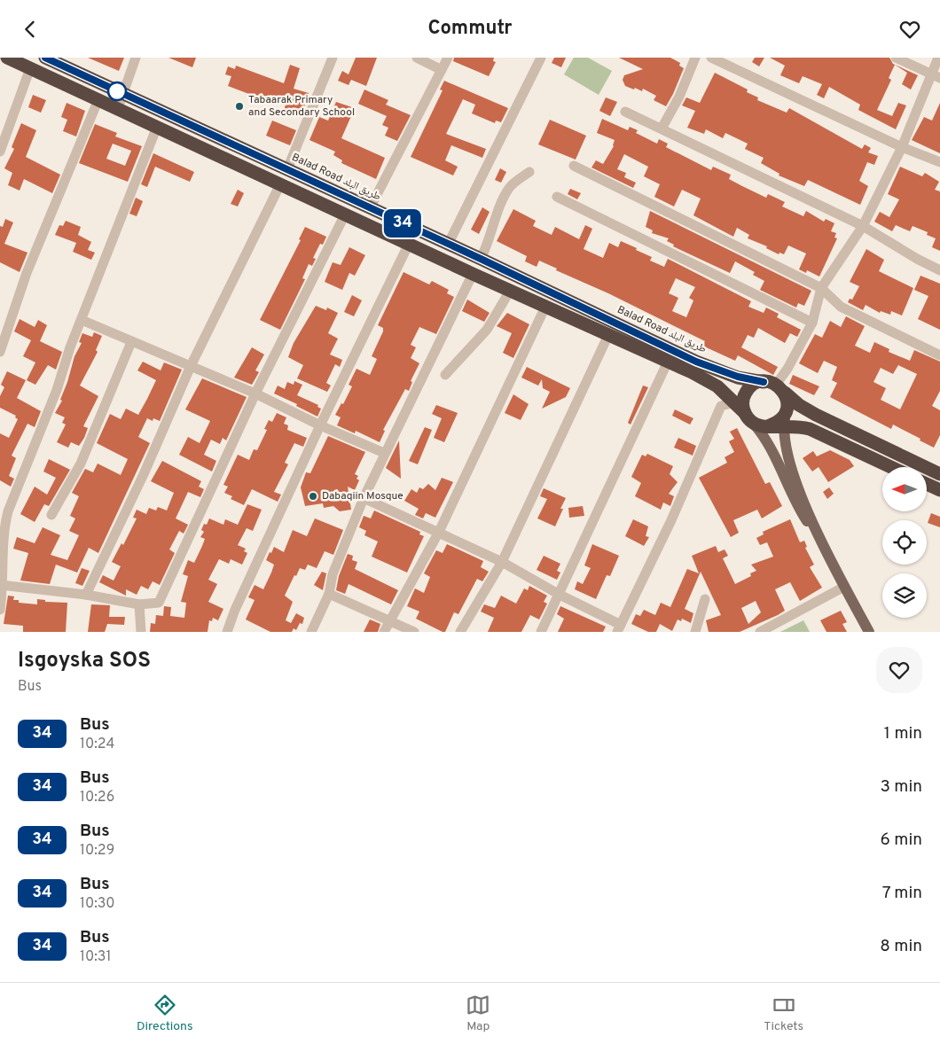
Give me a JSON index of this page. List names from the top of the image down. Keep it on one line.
{"streets":{"highway":["Balad Road طريق البلد"]},"places":["Tabaarak Primary and Secondary School","Dabaqiin Mosque"],"lines":["bus line 34"],"north":"left","page":{"header":"Commutr","on_map":"34","heading":["Isgoyska SOS","Bus"],"list":[{"mark":"34","name":"Bus","note":"10:24","value":"1 min"},{"mark":"34","name":"Bus","note":"10:26","value":"3 min"},{"mark":"34","name":"Bus","note":"10:29","value":"6 min"},{"mark":"34","name":"Bus","note":"10:30","value":"7 min"},{"mark":"34","name":"Bus","note":"10:31","value":"8 min"}],"tabs":["Directions","Map","Tickets"]}}
